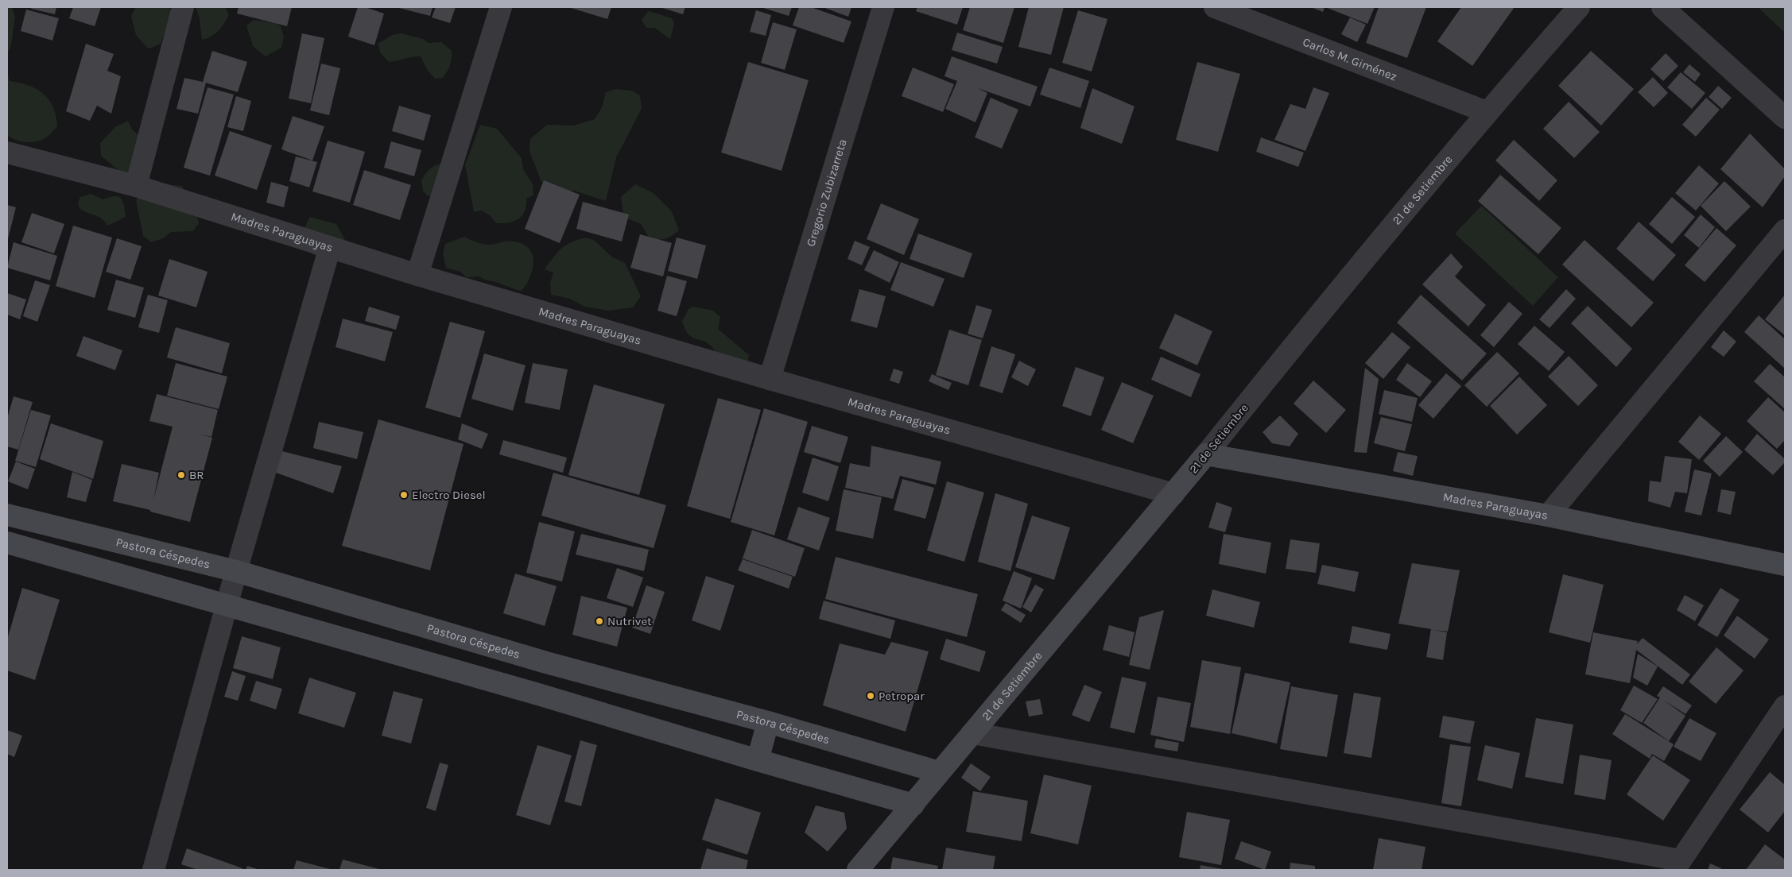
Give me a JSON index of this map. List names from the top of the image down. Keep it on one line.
{"streets":{"main road":["21 de Setiembre","Madres Paraguayas","Pastora Céspedes"],"street":["Carlos M. Giménez","Gregorio Zubizarreta"]},"crossings":[["Carlos M. Giménez","21 de Setiembre"],["21 de Setiembre","Madres Paraguayas"],["21 de Setiembre","Pastora Céspedes"],["Gregorio Zubizarreta","Madres Paraguayas"]],"places":["BR","Electro Diesel","Nutrivet","Petropar"]}
